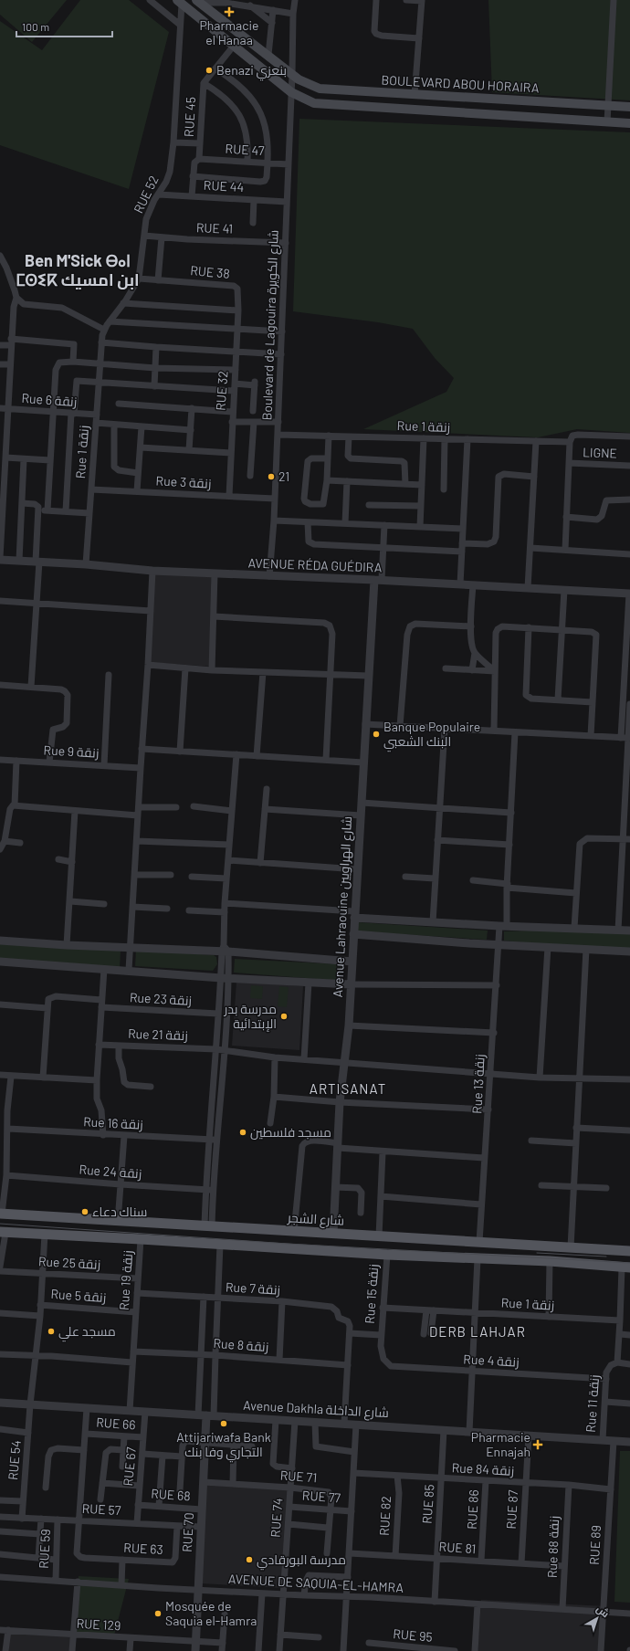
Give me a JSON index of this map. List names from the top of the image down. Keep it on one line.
{"streets":{"main road":["BOULEVARD ABOU HORAIRA","شارع الشجر"],"street":["RUE 45","RUE 47","RUE 44","RUE 52","RUE 41","RUE 38","Boulevard de Lagouira شارع الكويرة","RUE 32","Rue 6 زنقة","Rue 1 زنقة","LIGNE","Rue 3 زنقة","AVENUE RÉDA GUÉDIRA","Rue 9 زنقة","Avenue Lahraouine شارع الهراويين","Rue 23 زنقة","Rue 21 زنقة","Rue 13 زنقة","Rue 16 زنقة","Rue 24 زنقة","Rue 25 زنقة","Rue 19 زنقة","Rue 7 زنقة","Rue 15 زنقة","Rue 5 زنقة","Rue 8 زنقة","Rue 4 زنقة","Rue 11 زنقة","Avenue Dakhla شارع الداخلة","RUE 66","RUE 54","RUE 67","Rue 84 زنقة","RUE 71","RUE 68","RUE 77","RUE 85","RUE 57","RUE 86","RUE 87","RUE 82","RUE 74","RUE 70","RUE 89","Rue 88 زنقة","RUE 81","RUE 59","RUE 63","AVENUE DE SAQUIA-EL-HAMRA","RUE 129","RUE 95"]},"crossings":[["BOULEVARD ABOU HORAIRA","Boulevard de Lagouira شارع الكويرة"],["RUE 45","RUE 47"],["RUE 45","RUE 44"],["RUE 47","Boulevard de Lagouira شارع الكويرة"],["RUE 44","RUE 52"],["RUE 44","Boulevard de Lagouira شارع الكويرة"],["RUE 52","RUE 41"],["RUE 52","RUE 38"],["RUE 52","Rue 1 زنقة"],["RUE 41","Boulevard de Lagouira شارع الكويرة"],["RUE 38","RUE 32"],["Boulevard de Lagouira شارع الكويرة","Rue 1 زنقة"],["Boulevard de Lagouira شارع الكويرة","Rue 3 زنقة"],["Boulevard de Lagouira شارع الكويرة","AVENUE RÉDA GUÉDIRA"],["Rue 6 زنقة","Rue 1 زنقة"],["Rue 1 زنقة","Rue 3 زنقة"],["Rue 1 زنقة","AVENUE RÉDA GUÉDIRA"],["Rue 1 زنقة","Rue 15 زنقة"],["AVENUE RÉDA GUÉDIRA","Avenue Lahraouine شارع الهراويين"],["Avenue Lahraouine شارع الهراويين","Rue 21 زنقة"],["Avenue Lahraouine شارع الهراويين","شارع الشجر"],["Rue 21 زنقة","Rue 13 زنقة"],["Rue 13 زنقة","شارع الشجر"],["Rue 25 زنقة","Rue 19 زنقة"],["Rue 19 زنقة","Rue 7 زنقة"],["Rue 19 زنقة","Rue 5 زنقة"],["Rue 19 زنقة","Rue 8 زنقة"],["Rue 19 زنقة","Avenue Dakhla شارع الداخلة"],["Rue 7 زنقة","Rue 15 زنقة"],["Rue 15 زنقة","Rue 4 زنقة"],["Rue 4 زنقة","Rue 11 زنقة"],["Rue 11 زنقة","Avenue Dakhla شارع الداخلة"],["Avenue Dakhla شارع الداخلة","RUE 54"],["Avenue Dakhla شارع الداخلة","RUE 67"],["Avenue Dakhla شارع الداخلة","RUE 85"],["Avenue Dakhla شارع الداخلة","RUE 87"],["Avenue Dakhla شارع الداخلة","RUE 74"],["Avenue Dakhla شارع الداخلة","RUE 70"],["Avenue Dakhla شارع الداخلة","RUE 89"],["RUE 66","RUE 67"],["RUE 54","RUE 57"],["RUE 67","RUE 68"],["RUE 67","RUE 57"],["Rue 84 زنقة","RUE 85"],["Rue 84 زنقة","RUE 86"],["Rue 84 زنقة","RUE 87"],["Rue 84 زنقة","RUE 82"],["Rue 84 زنقة","RUE 89"],["Rue 84 زنقة","Rue 88 زنقة"],["RUE 71","RUE 77"],["RUE 71","RUE 74"],["RUE 71","RUE 70"],["RUE 68","RUE 70"],["RUE 77","RUE 74"],["RUE 85","RUE 81"],["RUE 85","AVENUE DE SAQUIA-EL-HAMRA"],["RUE 57","RUE 70"],["RUE 57","RUE 59"],["RUE 57","RUE 63"],["RUE 86","RUE 81"],["RUE 87","RUE 81"],["RUE 82","RUE 81"],["RUE 74","AVENUE DE SAQUIA-EL-HAMRA"],["RUE 70","AVENUE DE SAQUIA-EL-HAMRA"],["RUE 70","RUE 129"],["RUE 89","AVENUE DE SAQUIA-EL-HAMRA"],["Rue 88 زنقة","RUE 81"],["Rue 88 زنقة","AVENUE DE SAQUIA-EL-HAMRA"],["RUE 59","AVENUE DE SAQUIA-EL-HAMRA"]],"districts":["Ben M'Sick ⴱⴰⵏ ⵎⵙⵉⴽ ابن امسيك","ARTISANAT","DERB LAHJAR"],"places":{"health":["Pharmacie el Hanaa","Pharmacie Ennajah"],"other":["Benazi بنعزي","21","Banque Populaire البنك الشعبي","مدرسة بدر الإبتدائية","مسجد فلسطين","سناك دعاء","مسجد علي","Attijariwafa Bank التجاري وفا بنك","مدرسة البورقادي","Mosquée de Saquia el-Hamra"]},"scale_bar":"100 m","north":"top right"}
